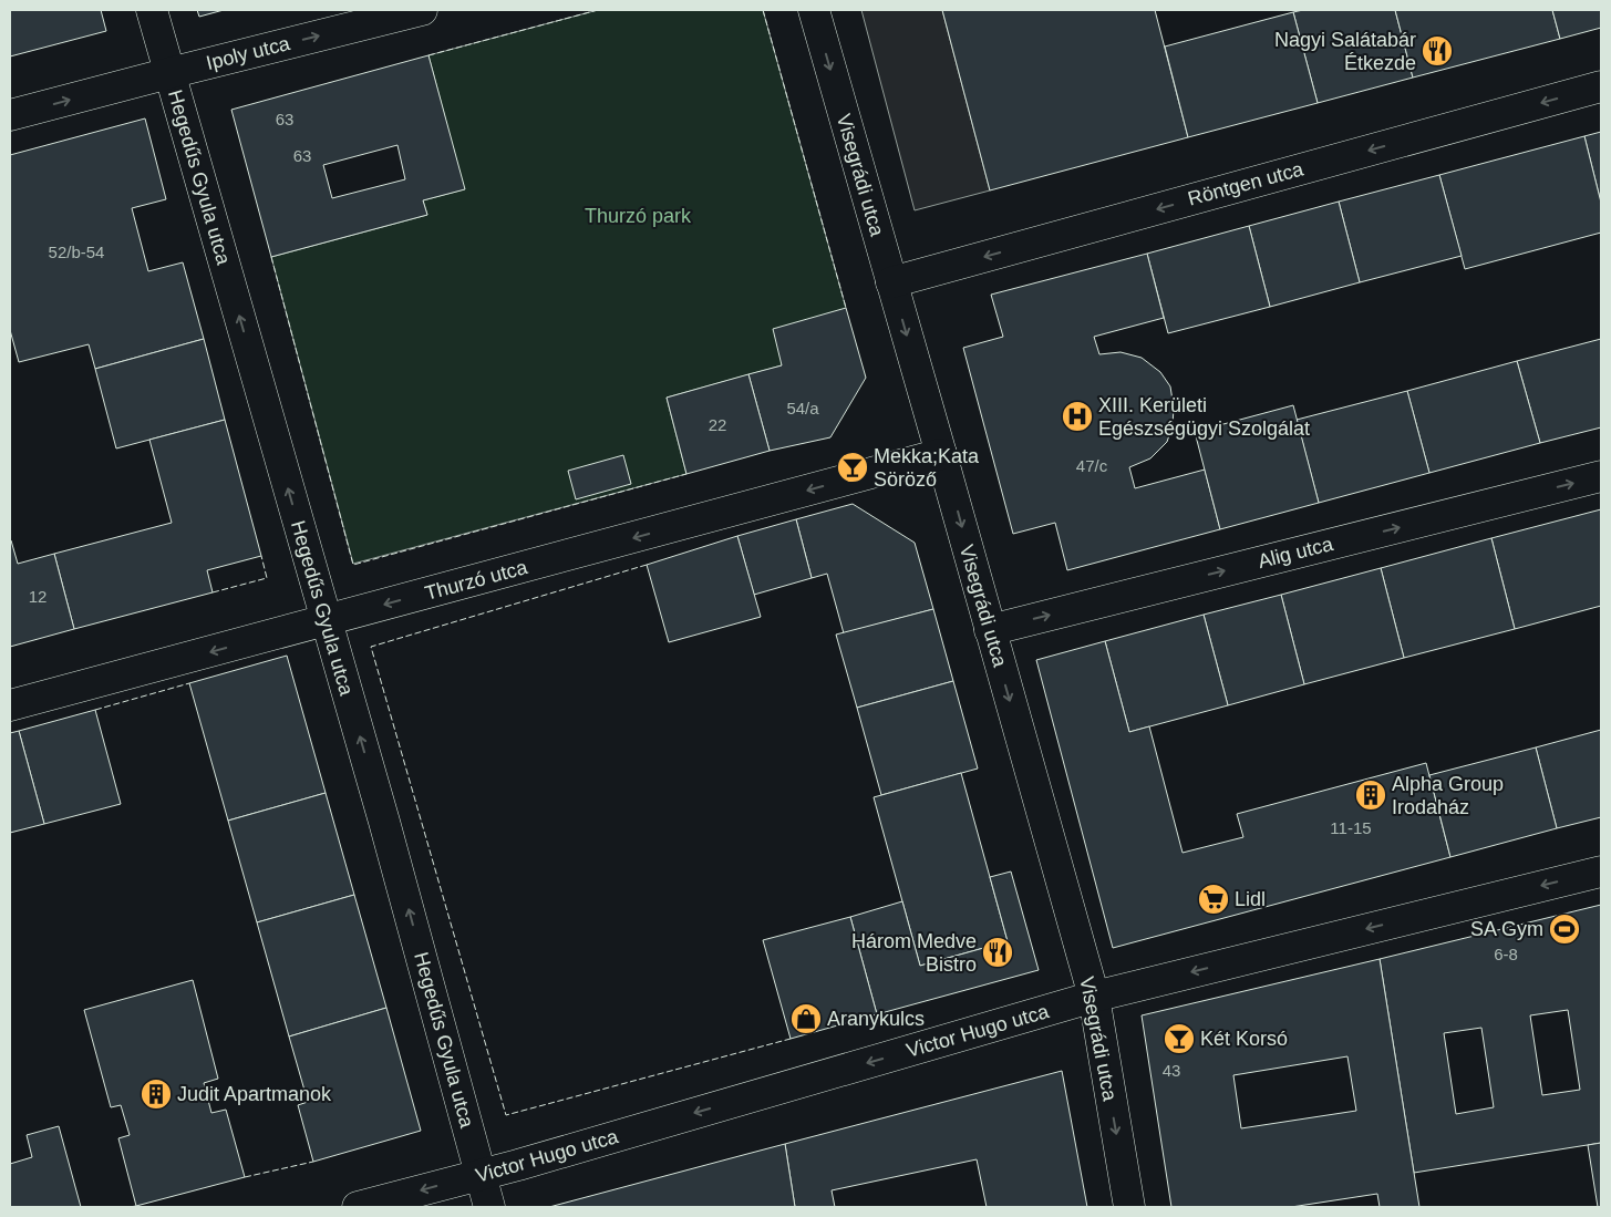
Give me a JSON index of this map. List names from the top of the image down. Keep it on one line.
{"streets":{"street":["Ipoly utca","Visegrádi utca","Hegedűs Gyula utca","Röntgen utca","Alig utca","Thurzó utca","Victor Hugo utca"]},"crossings":[["Ipoly utca","Hegedűs Gyula utca"],["Visegrádi utca","Röntgen utca"],["Visegrádi utca","Alig utca"],["Visegrádi utca","Thurzó utca"],["Visegrádi utca","Victor Hugo utca"],["Hegedűs Gyula utca","Thurzó utca"],["Hegedűs Gyula utca","Victor Hugo utca"]],"one_way":["Ipoly utca","Visegrádi utca","Hegedűs Gyula utca","Röntgen utca","Alig utca","Thurzó utca","Victor Hugo utca"],"parks":["Thurzó park"],"places":{"restaurant":["Nagyi Salátabár Étkezde","Három Medve Bistro"],"hospital":["XIII. Kerületi Egészségügyi Szolgálat"],"bar":["Mekka;Kata Söröző","Két Korsó"],"building":["Alpha Group Irodaház","Judit Apartmanok"],"supermarket":["Lidl"],"sports":["SA Gym"],"shop":["Aranykulcs"]},"house_numbers":["63","63","52/b-54","54/a","22","47/c","12","11-15","6-8","43"]}
